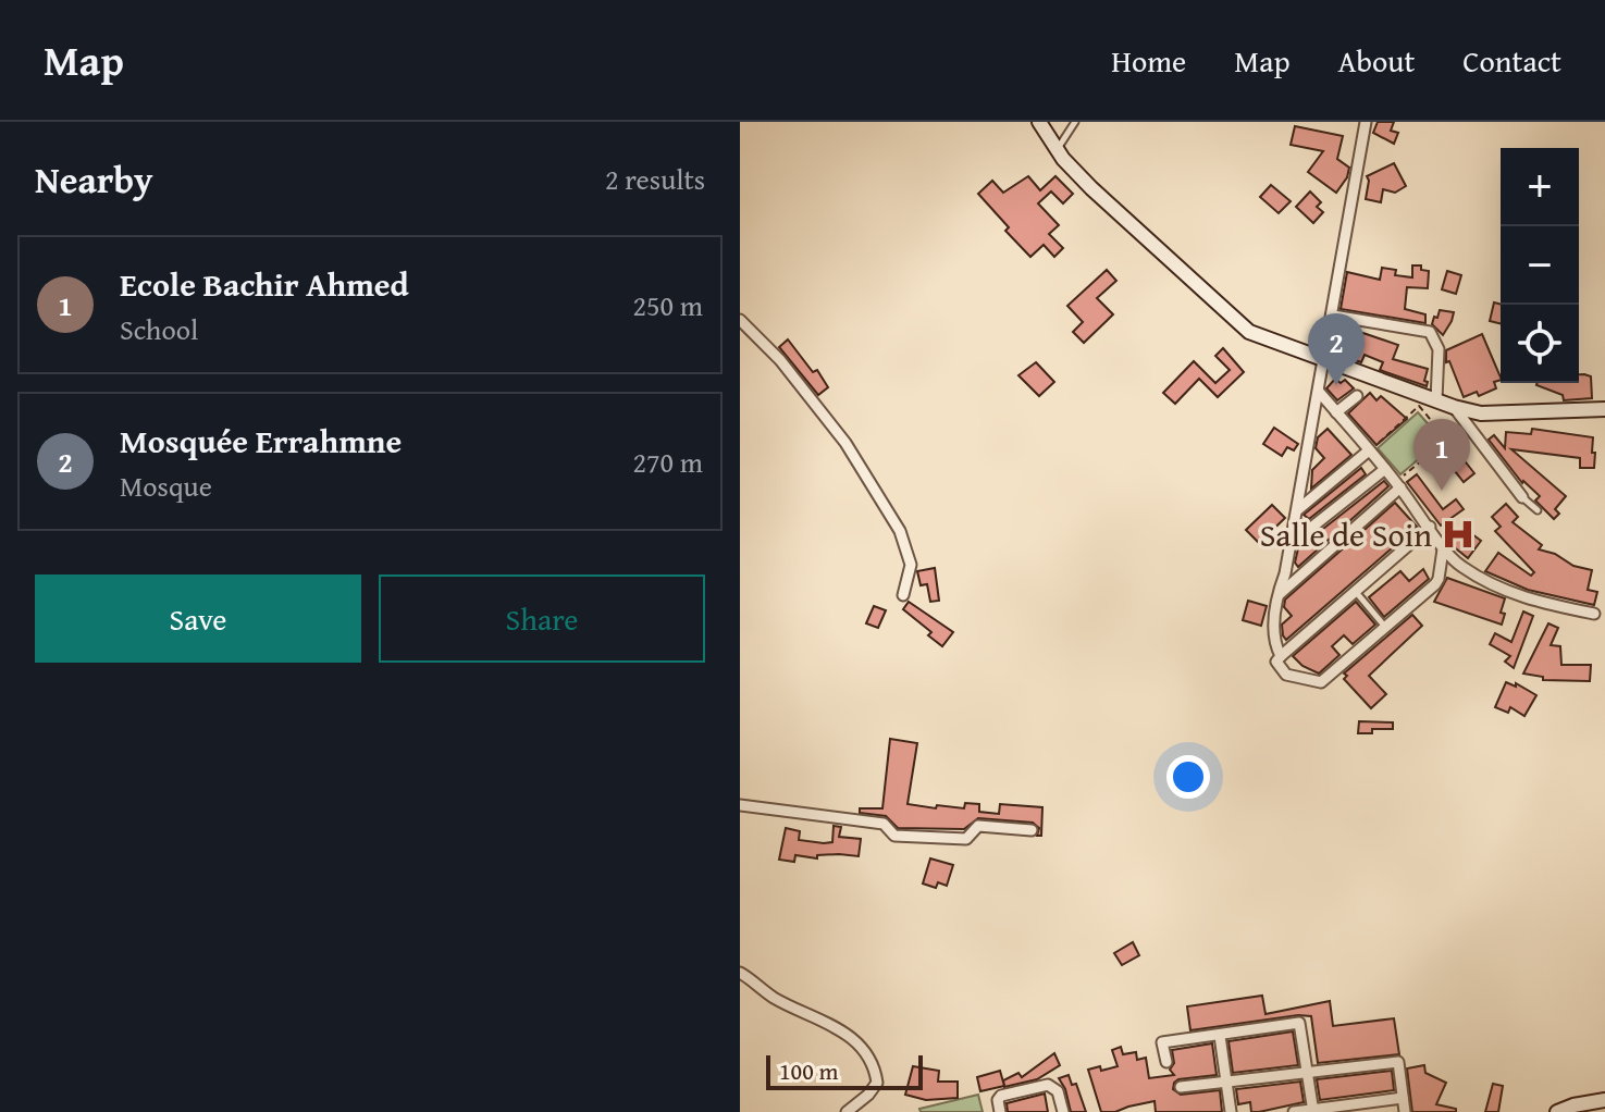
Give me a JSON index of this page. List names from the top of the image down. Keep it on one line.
{"places":{"hospital":["Salle de Soin"]},"scale_bar":"100 m","page":{"header":"Map","nav":["Home","Map","About","Contact"],"heading":["Nearby","2 results"],"map_buttons":["+","−"],"list":[{"mark":"1","name":"Ecole Bachir Ahmed","note":"School","value":"250 m"},{"mark":"2","name":"Mosquée Errahmne","note":"Mosque","value":"270 m"}],"pins":["2","1"],"buttons":["Save","Share"],"scale":"100 m"}}
